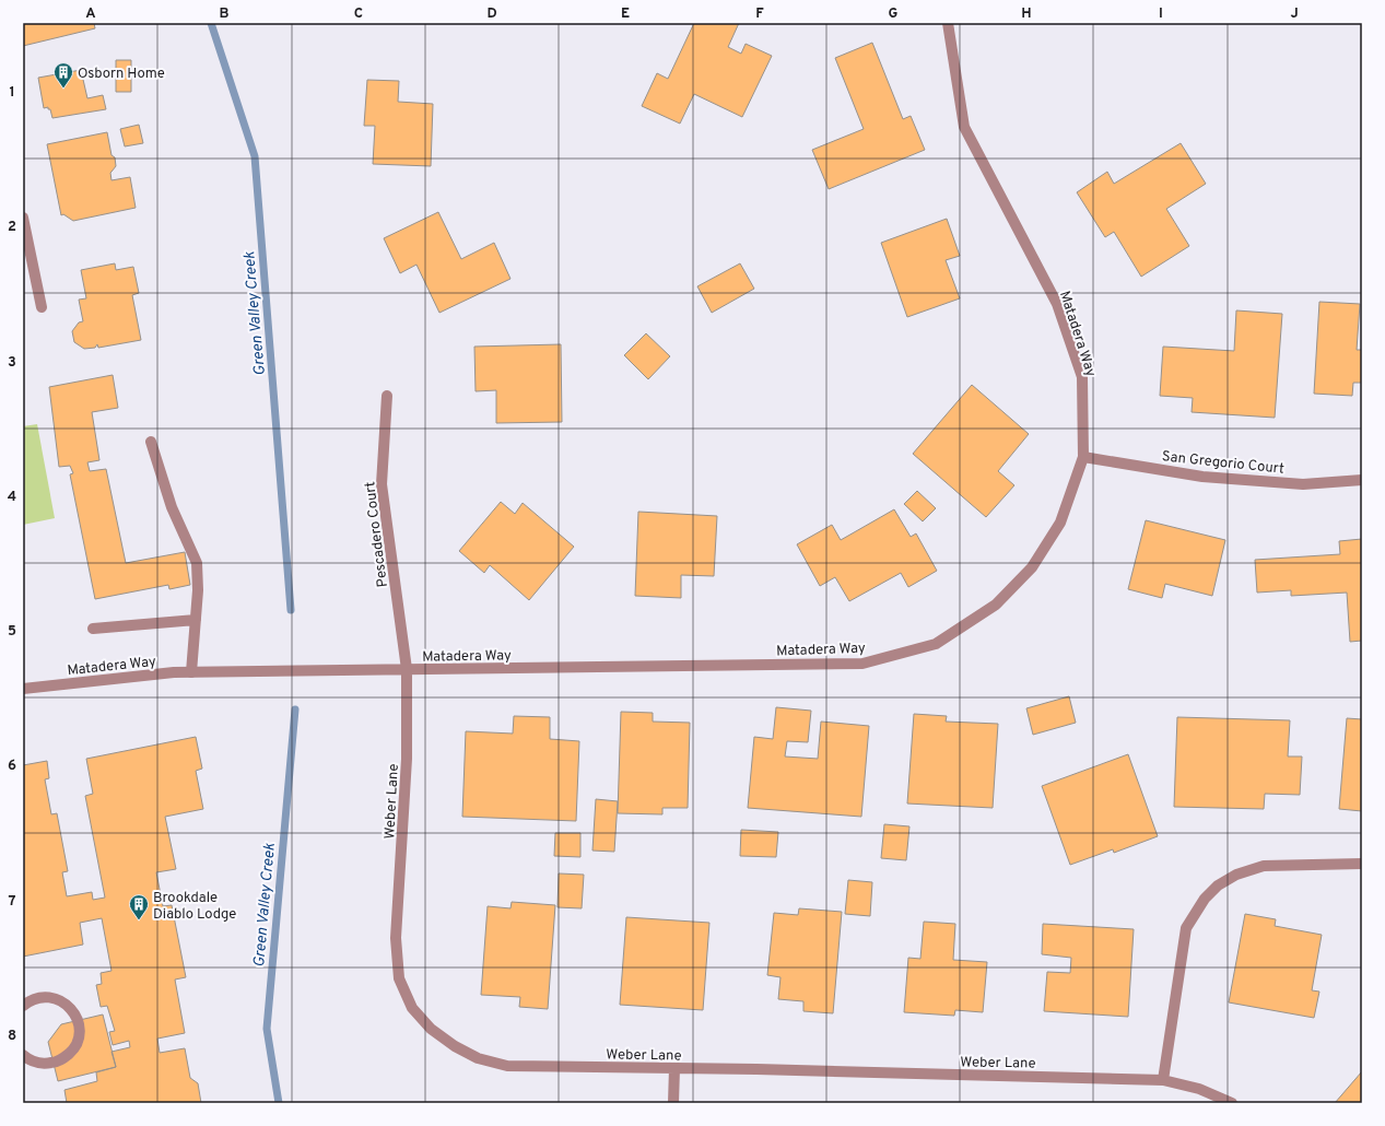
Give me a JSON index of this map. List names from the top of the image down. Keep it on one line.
{"streets":{"street":["Matadera Way","San Gregorio Court","Pescadero Court","Weber Lane"]},"crossings":[["Matadera Way","San Gregorio Court"],["Matadera Way","Pescadero Court"],["Matadera Way","Weber Lane"],["Pescadero Court","Weber Lane"]],"water":["Green Valley Creek"],"places":{"building":["Osborn Home","Brookdale Diablo Lodge"]},"grid":{"columns":["A","B","C","D","E","F","G","H","I","J"],"rows":["1","2","3","4","5","6","7","8"]}}
